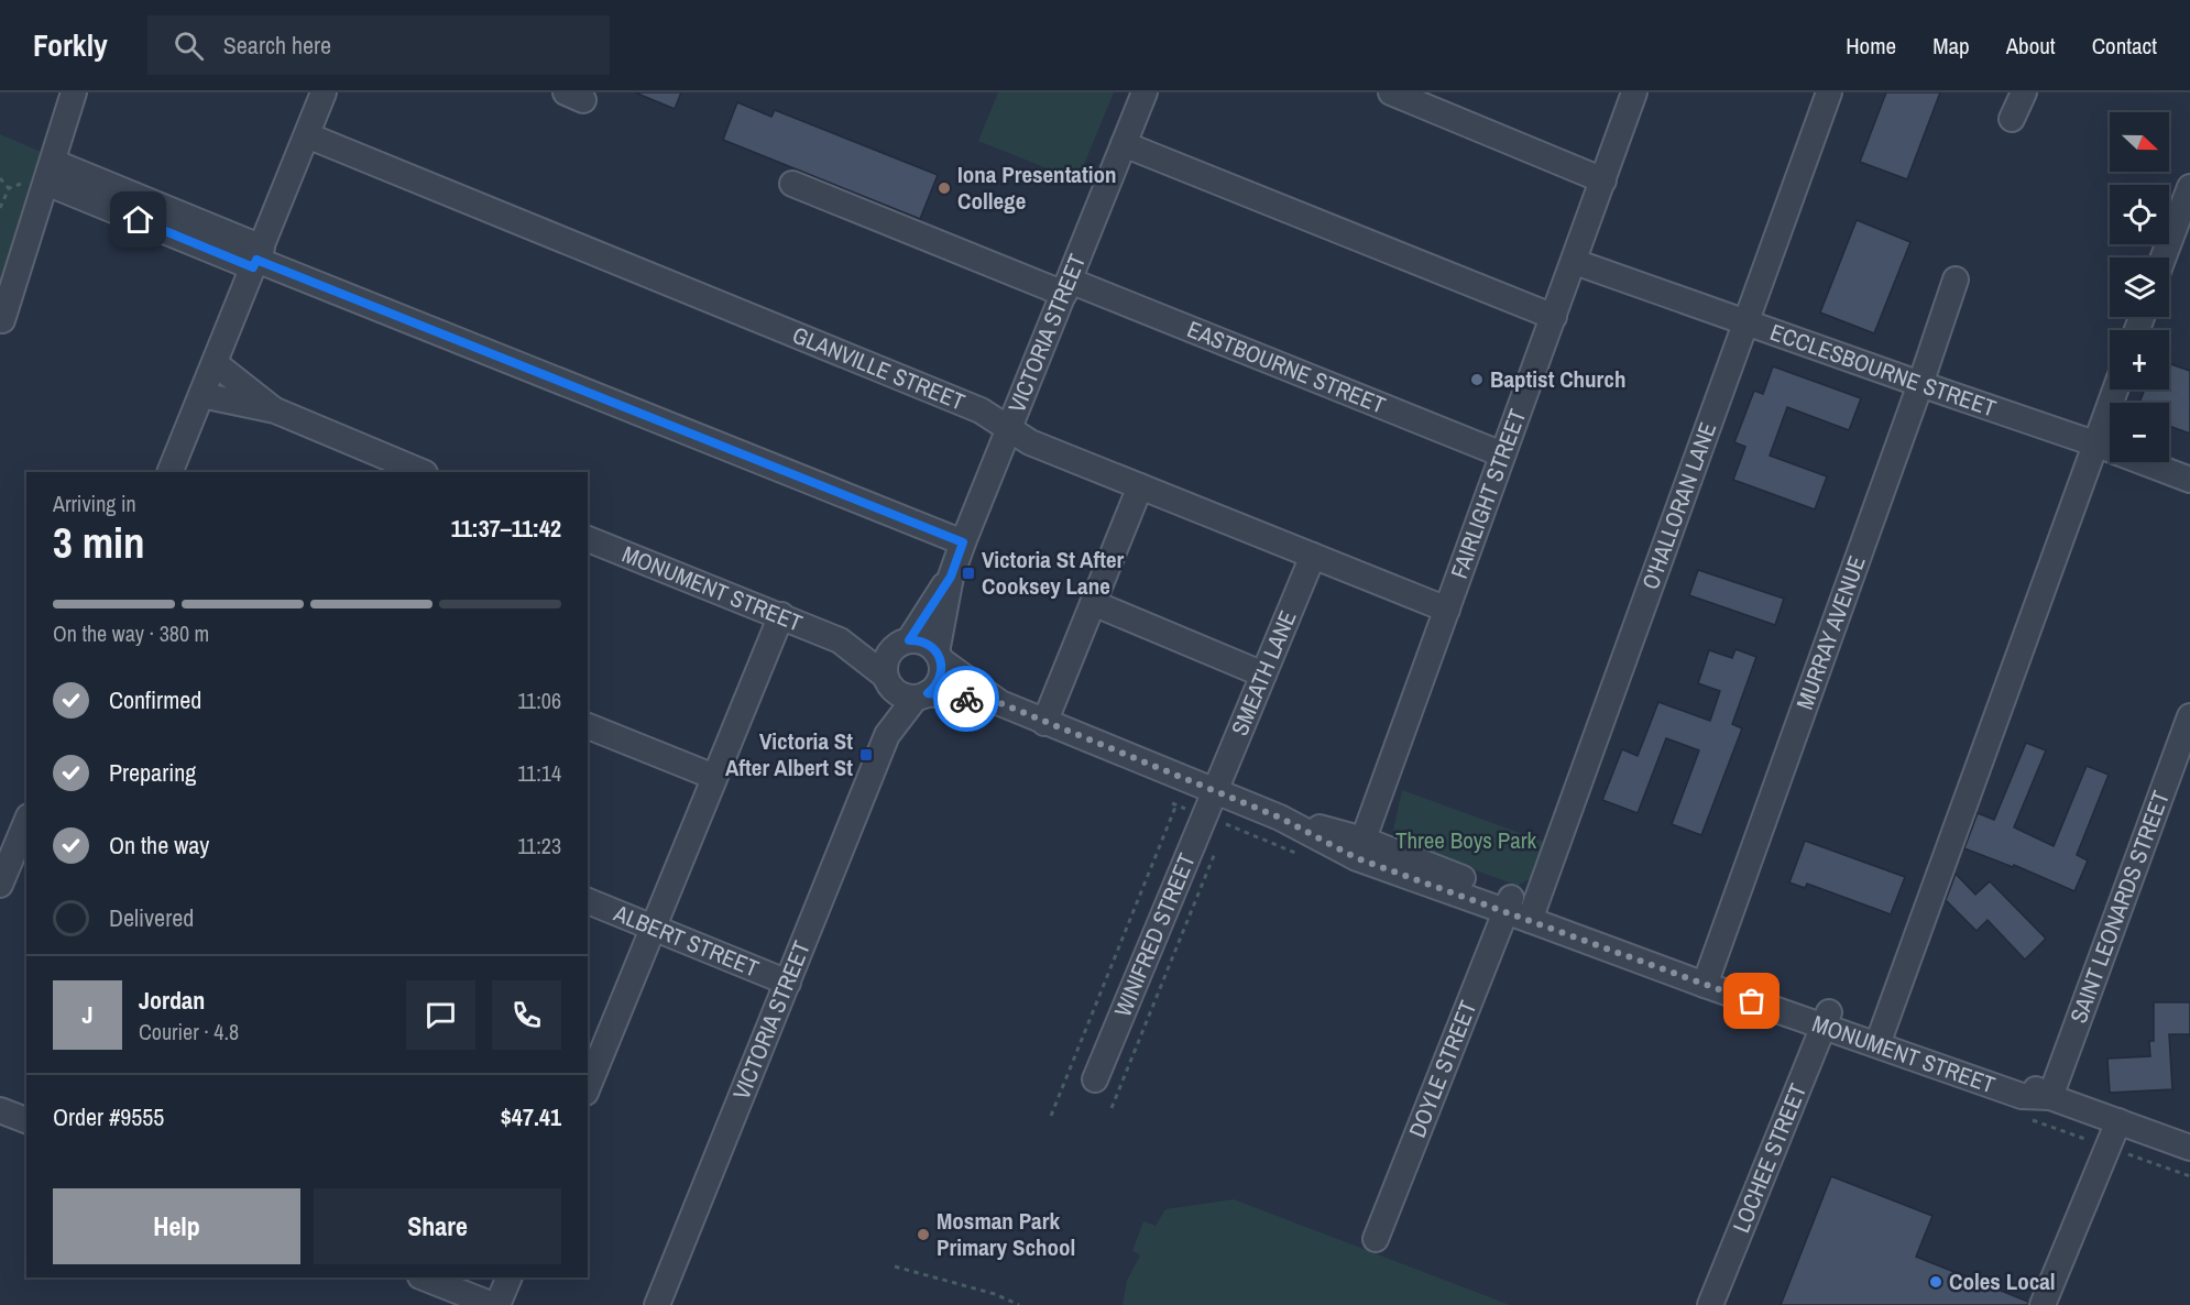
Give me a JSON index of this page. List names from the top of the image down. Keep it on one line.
{"streets":{"street":["VICTORIA STREET","EASTBOURNE STREET","GLANVILLE STREET","ECCLESBOURNE STREET","FAIRLIGHT STREET","O'HALLORAN LANE","MONUMENT STREET","MURRAY AVENUE","SMEATH LANE","SAINT LEONARDS STREET","WINIFRED STREET","ALBERT STREET","DOYLE STREET","LOCHEE STREET"]},"crossings":[["VICTORIA STREET","EASTBOURNE STREET"],["VICTORIA STREET","GLANVILLE STREET"],["VICTORIA STREET","MONUMENT STREET"],["VICTORIA STREET","ALBERT STREET"],["EASTBOURNE STREET","FAIRLIGHT STREET"],["GLANVILLE STREET","FAIRLIGHT STREET"],["GLANVILLE STREET","SMEATH LANE"],["ECCLESBOURNE STREET","FAIRLIGHT STREET"],["ECCLESBOURNE STREET","O'HALLORAN LANE"],["ECCLESBOURNE STREET","MURRAY AVENUE"],["FAIRLIGHT STREET","MONUMENT STREET"],["O'HALLORAN LANE","MONUMENT STREET"],["MONUMENT STREET","MURRAY AVENUE"],["MONUMENT STREET","SMEATH LANE"],["MONUMENT STREET","SAINT LEONARDS STREET"],["MONUMENT STREET","WINIFRED STREET"],["MONUMENT STREET","DOYLE STREET"],["MONUMENT STREET","LOCHEE STREET"],["SMEATH LANE","WINIFRED STREET"]],"parks":["Three Boys Park"],"places":{"other":["Iona Presentation College","Baptist Church","Mosman Park Primary School","Coles Local"],"transit":["Victoria St After Cooksey Lane","Victoria St After Albert St"]},"north":"right","page":{"header":"Forkly","search":"Search here","nav":["Home","Map","About","Contact"],"map_buttons":["+","−"],"heading":["3 min","Arriving in","11:37–11:42"],"panel":["Jordan","Courier · 4.8","Order #9555","$47.41"],"bar":"On the way · 380 m","list":[["Confirmed","11:06"],["Preparing","11:14"],["On the way","11:23"],"Delivered"],"round":"J","buttons":["Help","Share"]}}
